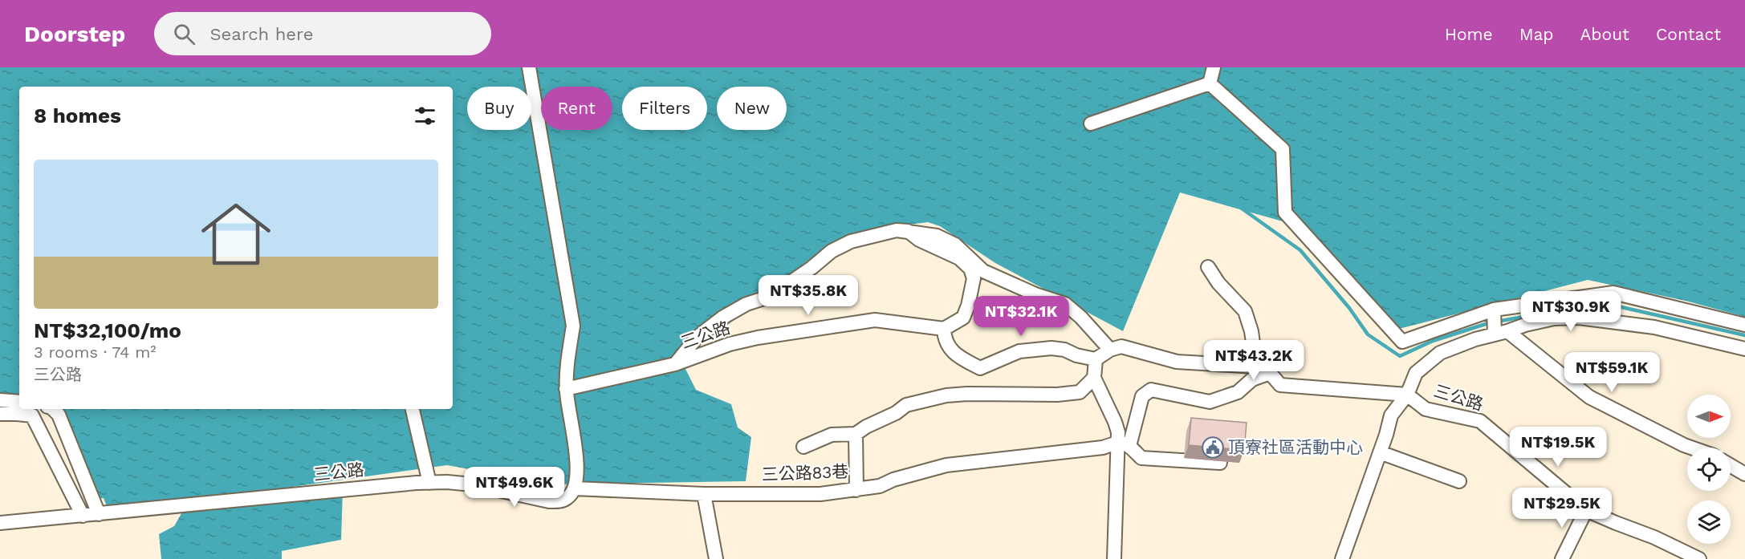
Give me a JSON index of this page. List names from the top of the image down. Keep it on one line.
{"streets":{"street":["三公路","三公路83巷"]},"crossings":[["三公路","三公路83巷"]],"places":{"public building":["頂寮社區活動中心"]},"north":"right","page":{"header":"Doorstep","search":"Search here","nav":["Home","Map","About","Contact"],"chip":["Buy","Rent","Filters","New"],"heading":"8 homes","list":[{"name":"NT$32,100/mo","note":"3 rooms · 74 m² · 三公路"}],"price":["NT$35.8K","NT$30.9K","NT$32.1K","NT$43.2K","NT$59.1K","NT$19.5K","NT$49.6K","NT$29.5K"]}}
